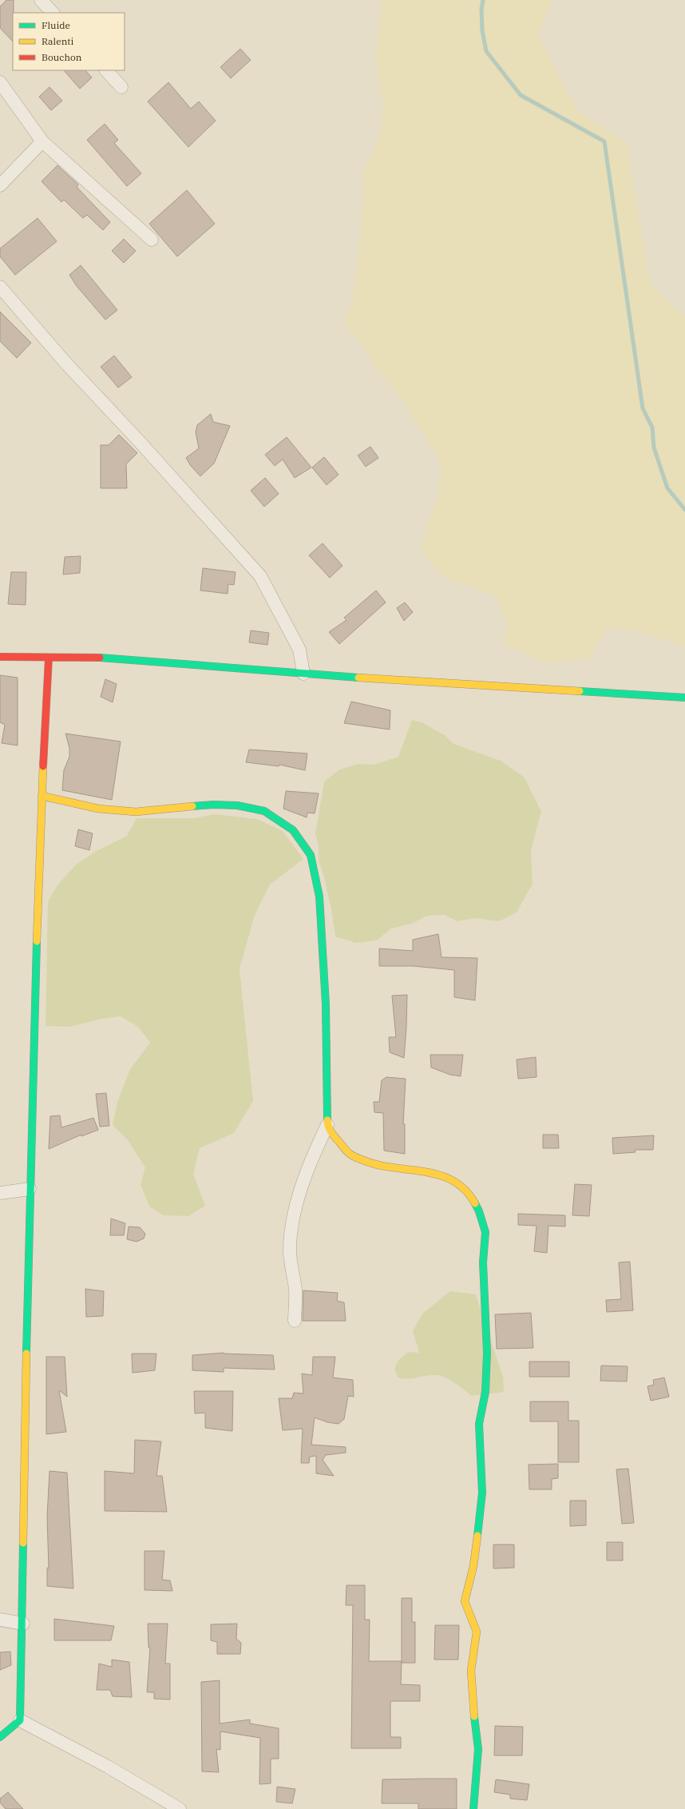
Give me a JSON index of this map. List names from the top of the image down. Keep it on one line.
{"legend":["Fluide","Ralenti","Bouchon"]}
